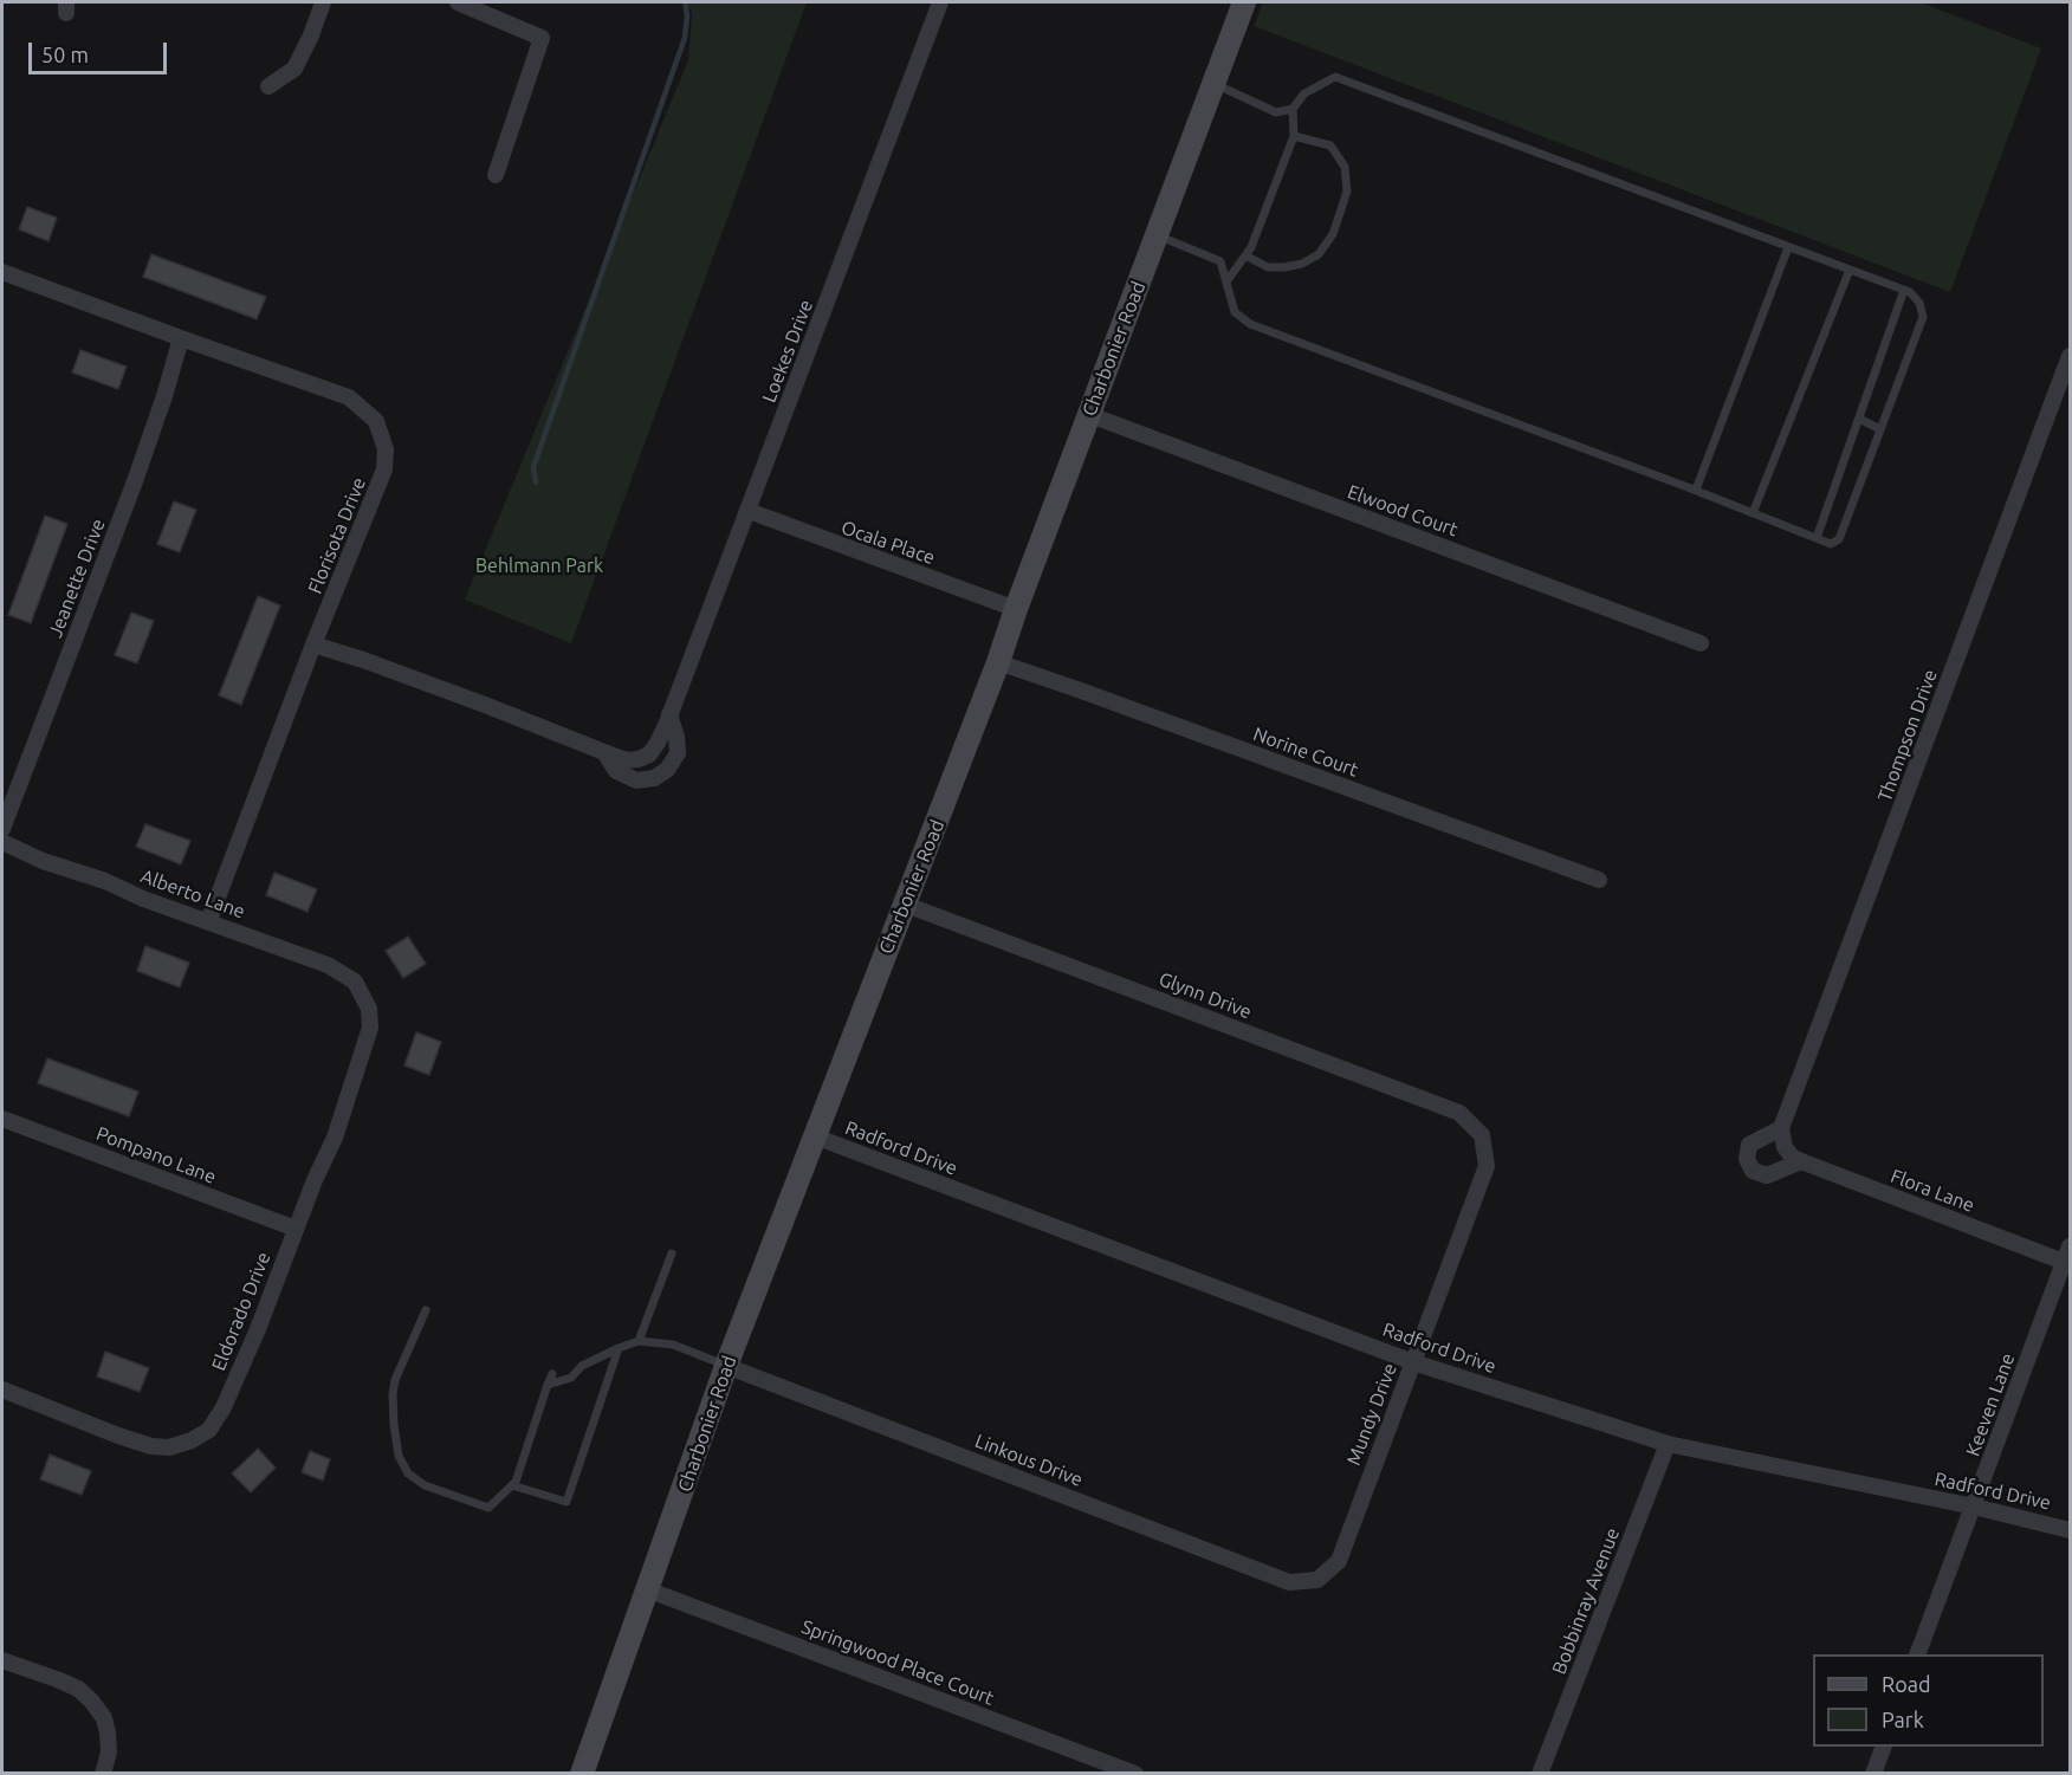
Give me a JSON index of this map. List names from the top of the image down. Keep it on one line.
{"streets":{"main road":["Charbonier Road"],"street":["Loekes Drive","Elwood Court","Florisota Drive","Ocala Place","Jeanette Drive","Thompson Drive","Norine Court","Alberto Lane","Glynn Drive","Radford Drive","Pompano Lane","Flora Lane","Eldorado Drive","Keeven Lane","Mundy Drive","Linkous Drive","Bobbinray Avenue","Springwood Place Court"]},"crossings":[["Charbonier Road","Elwood Court"],["Charbonier Road","Ocala Place"],["Charbonier Road","Norine Court"],["Charbonier Road","Glynn Drive"],["Charbonier Road","Radford Drive"],["Charbonier Road","Linkous Drive"],["Charbonier Road","Springwood Place Court"],["Loekes Drive","Florisota Drive"],["Loekes Drive","Ocala Place"],["Florisota Drive","Jeanette Drive"],["Florisota Drive","Alberto Lane"],["Thompson Drive","Flora Lane"],["Alberto Lane","Eldorado Drive"],["Glynn Drive","Mundy Drive"],["Radford Drive","Keeven Lane"],["Radford Drive","Mundy Drive"],["Radford Drive","Bobbinray Avenue"],["Pompano Lane","Eldorado Drive"],["Flora Lane","Keeven Lane"],["Mundy Drive","Linkous Drive"]],"parks":["Behlmann Park"],"legend":["Road","Park"],"scale_bar":"50 m"}
